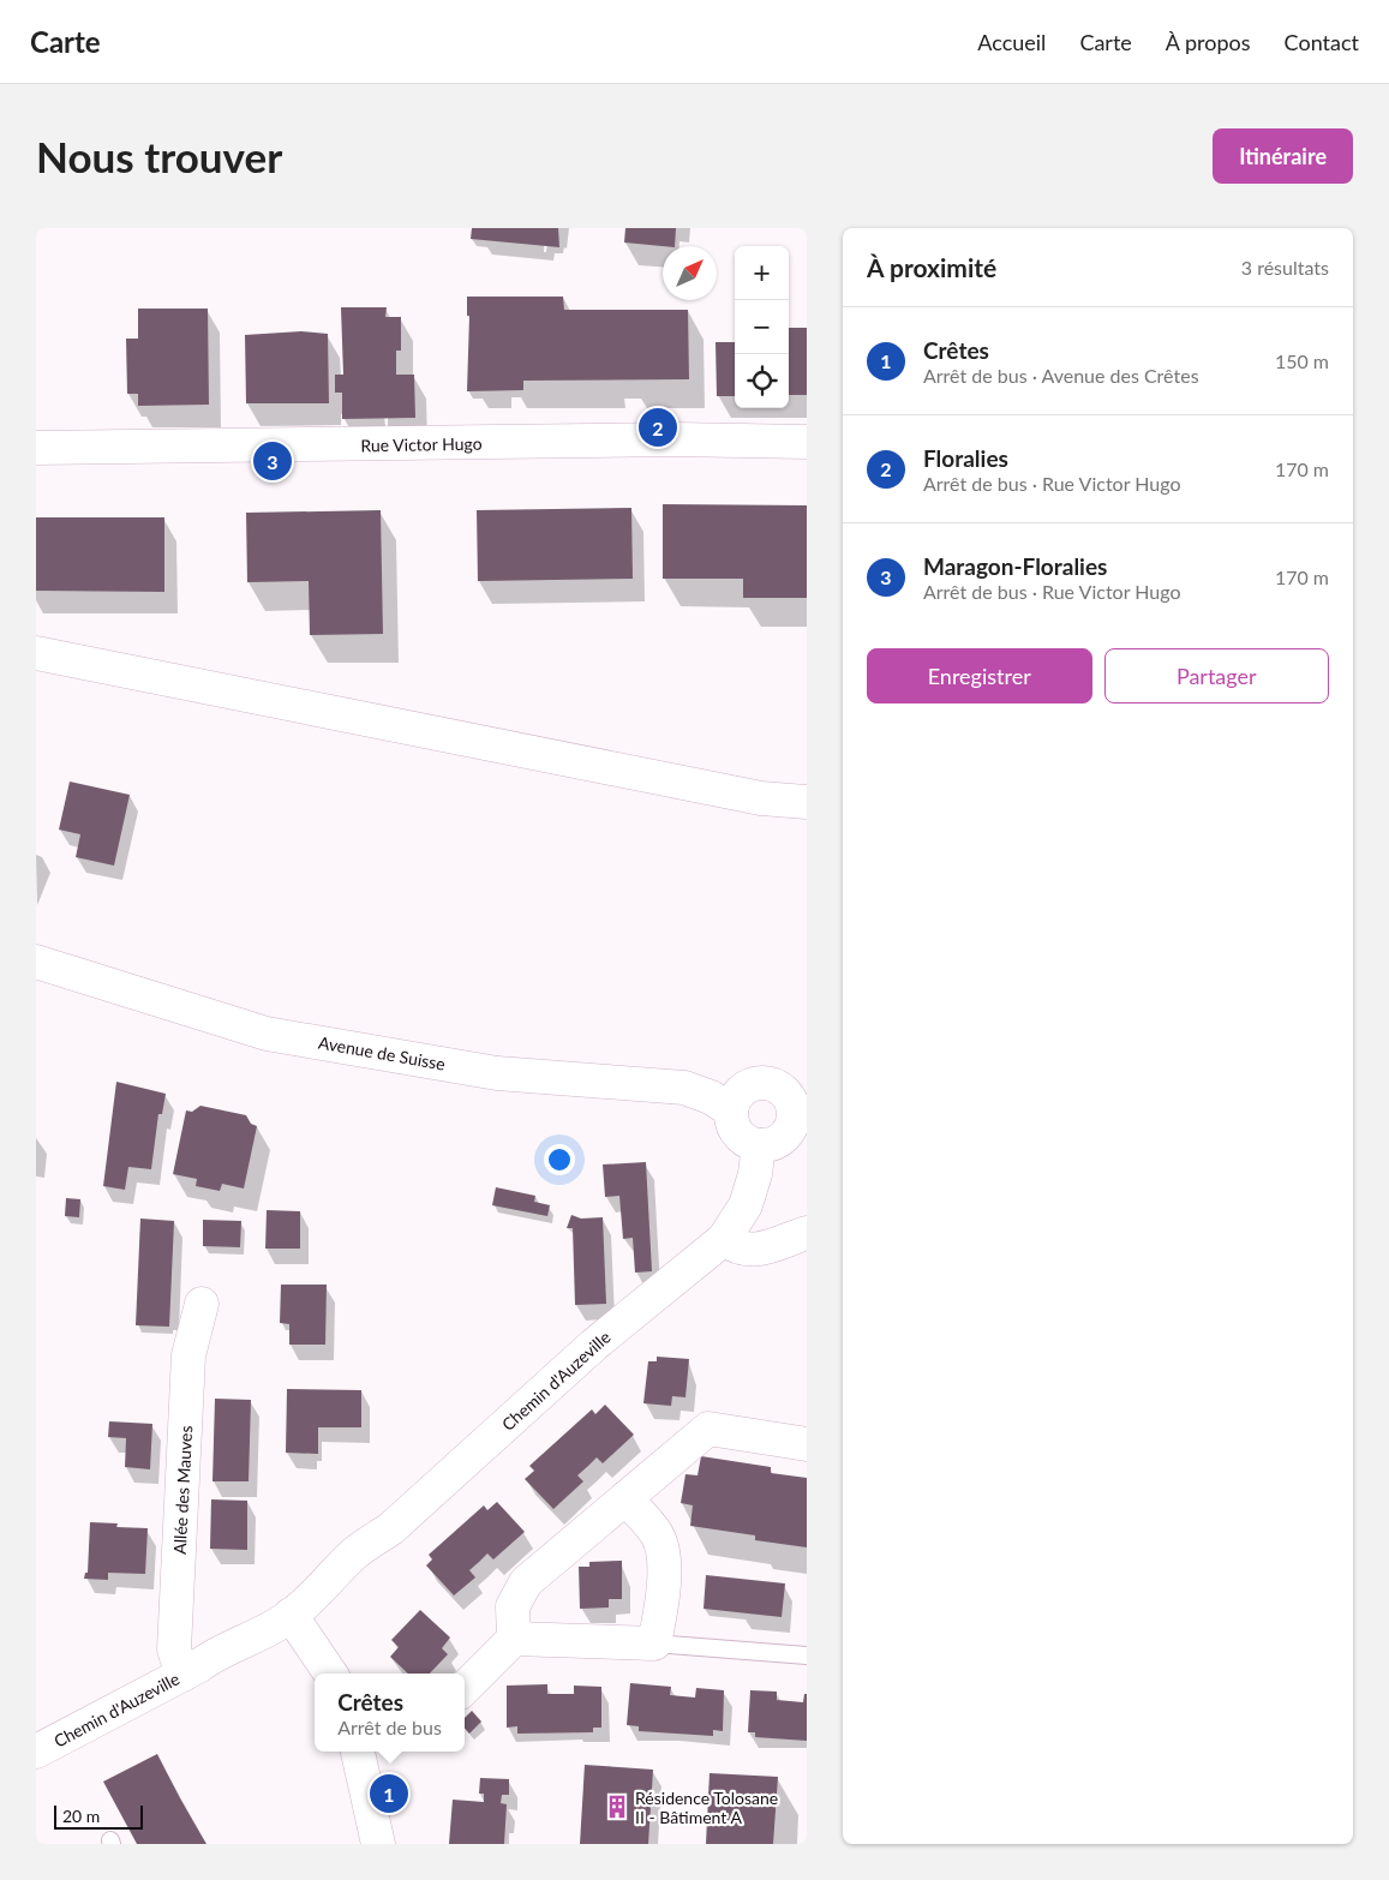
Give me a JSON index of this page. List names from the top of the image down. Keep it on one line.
{"streets":{"street":["Rue Victor Hugo","Avenue de Suisse","Chemin d'Auzeville","Allée des Mauves"]},"crossings":[["Avenue de Suisse","Chemin d'Auzeville"],["Chemin d'Auzeville","Allée des Mauves"]],"places":{"building":["Résidence Tolosane II - Bâtiment A"]},"scale_bar":"20 m","north":"top right","page":{"header":"Carte","nav":["Accueil","Carte","À propos","Contact"],"buttons":["Itinéraire",["Enregistrer","Partager"]],"title":"Nous trouver","heading":["À proximité","3 résultats"],"map_buttons":["+","−"],"list":[{"mark":"1","name":"Crêtes","note":"Arrêt de bus · Avenue des Crêtes","value":"150 m"},{"mark":"2","name":"Floralies","note":"Arrêt de bus · Rue Victor Hugo","value":"170 m"},{"mark":"3","name":"Maragon-Floralies","note":"Arrêt de bus · Rue Victor Hugo","value":"170 m"}],"pins":["2","3","1"],"popup":["Crêtes","Arrêt de bus"],"scale":"20 m"}}
